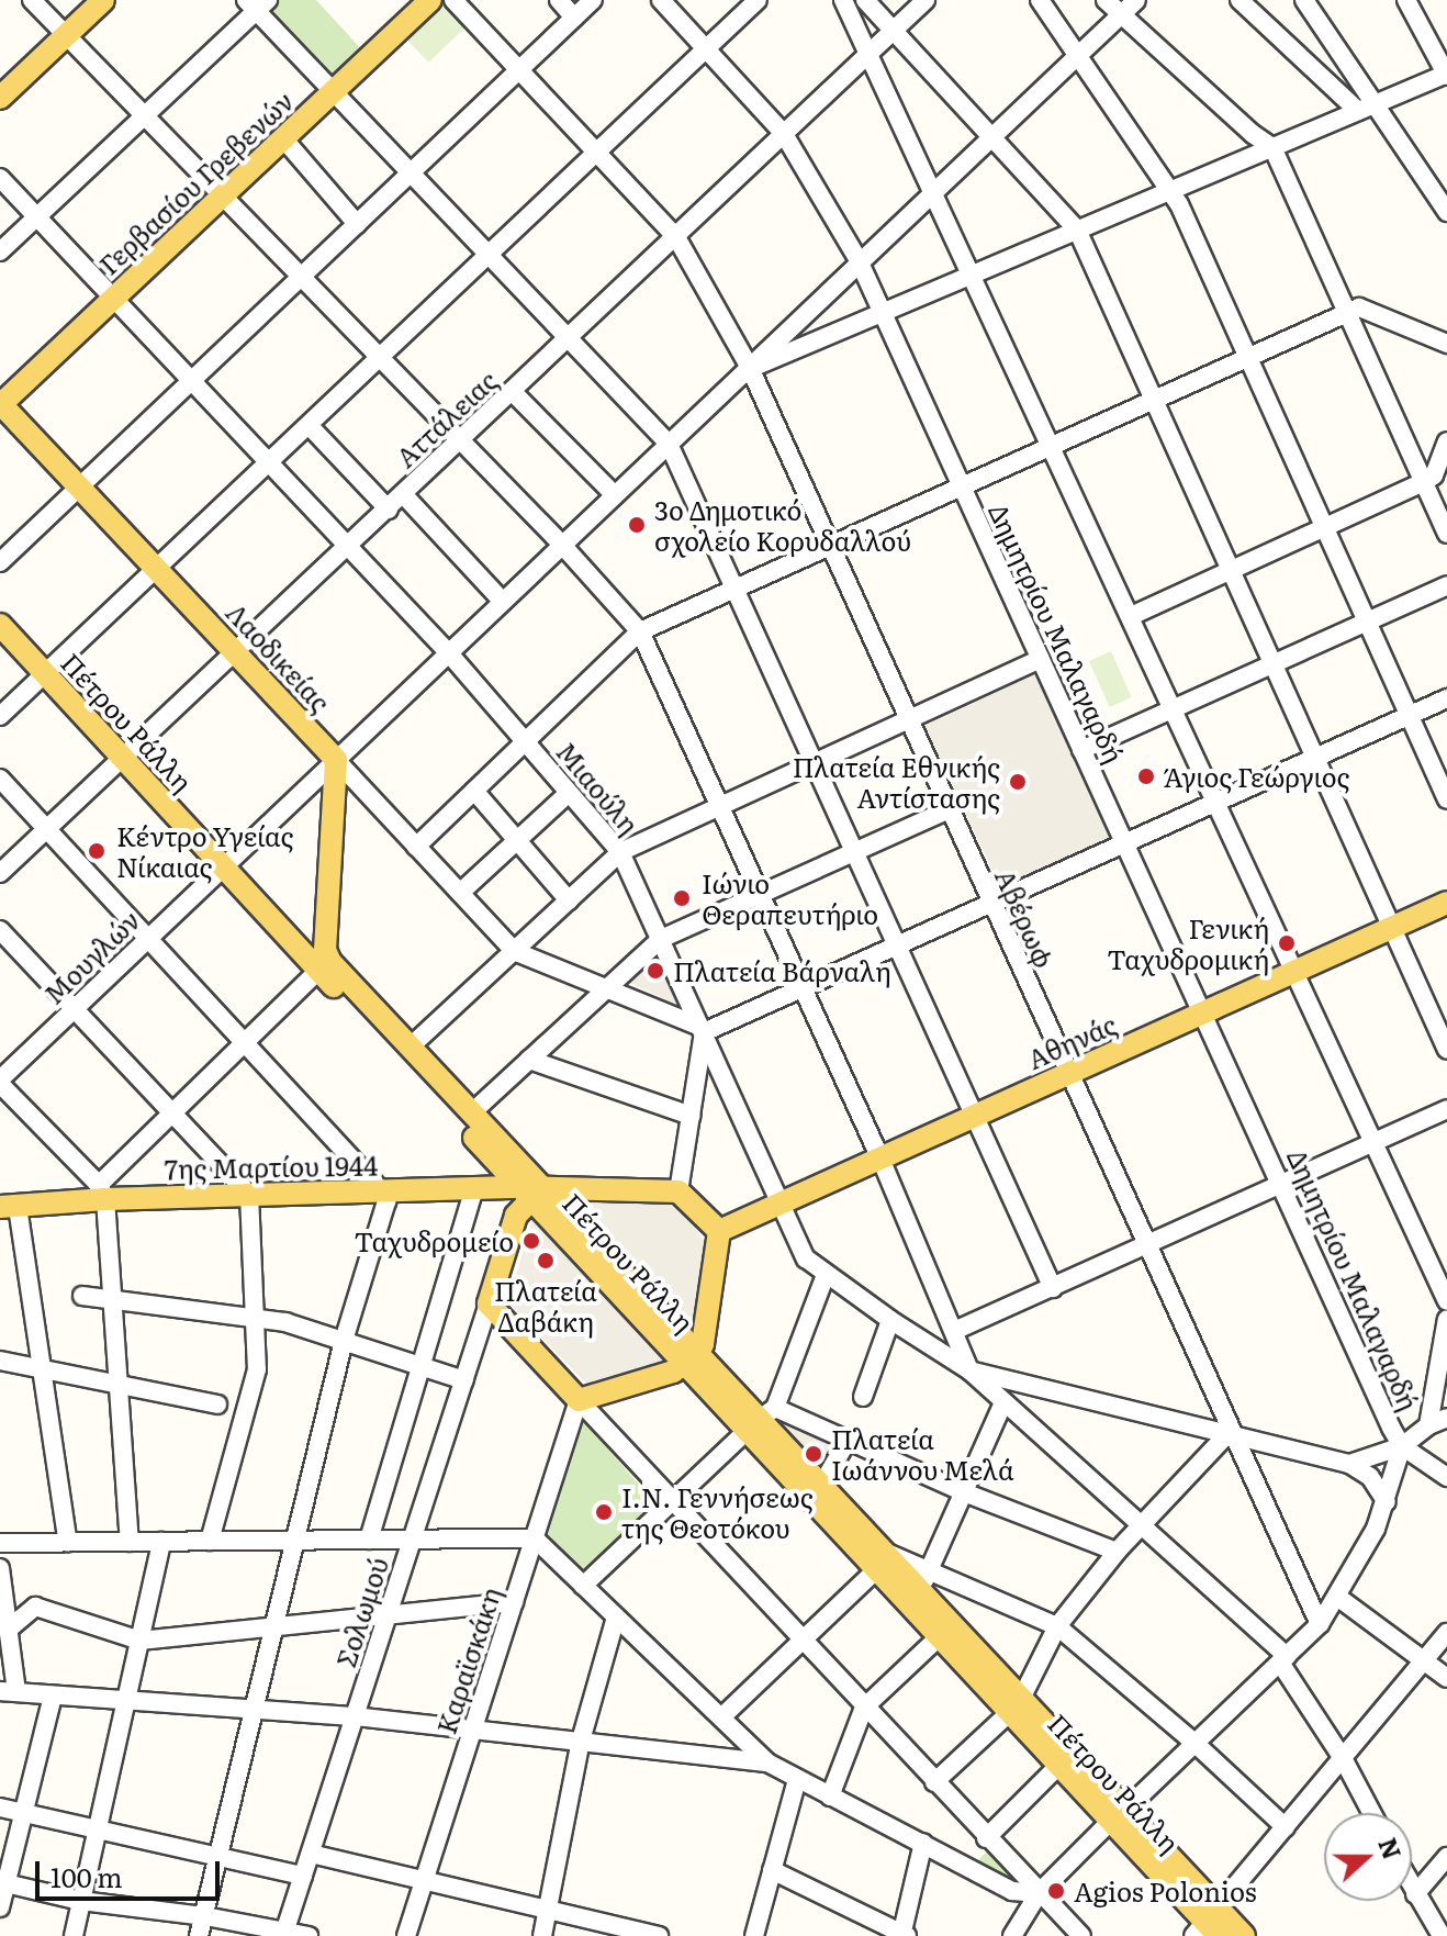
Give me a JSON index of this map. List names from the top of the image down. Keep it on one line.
{"streets":{"main road":["Γερβασίου Γρεβενών","Λαοδικείας","Πέτρου Ράλλη","Αθηνάς","7ης Μαρτίου 1944"],"street":["Αττάλειας","Δημητρίου Μαλαγαρδή","Μιαούλη","Αβέρωφ","Μουγλών","Σολωμού","Καραϊσκάκη"]},"crossings":[["Γερβασίου Γρεβενών","Λαοδικείας"],["Γερβασίου Γρεβενών","Μιαούλη"],["Αττάλειας","Δημητρίου Μαλαγαρδή"],["Αττάλειας","Λαοδικείας"],["Αττάλειας","Πέτρου Ράλλη"],["Αττάλειας","Μιαούλη"],["Αττάλειας","Αβέρωφ"],["Δημητρίου Μαλαγαρδή","Μουγλών"],["Δημητρίου Μαλαγαρδή","Αθηνάς"],["Λαοδικείας","Μουγλών"],["Πέτρου Ράλλη","Μουγλών"],["Πέτρου Ράλλη","7ης Μαρτίου 1944"],["Μιαούλη","Μουγλών"],["Μιαούλη","Αθηνάς"],["Αβέρωφ","Μουγλών"],["Αβέρωφ","Αθηνάς"]],"places":["3ο Δημοτικό σχολείο Κορυδαλλού","Άγιος Γεώργιος","Πλατεία Εθνικής Αντίστασης","Κέντρο Υγείας Νίκαιας","Ιώνιο Θεραπευτήριο","Γενική Ταχυδρομική","Πλατεία Βάρναλη","Ταχυδρομείο","Πλατεία Δαβάκη","Πλατεία Ιωάννου Μελά","Ι.Ν. Γεννήσεως της Θεοτόκου","Agios Polonios"],"scale_bar":"100 m","north":"right"}
